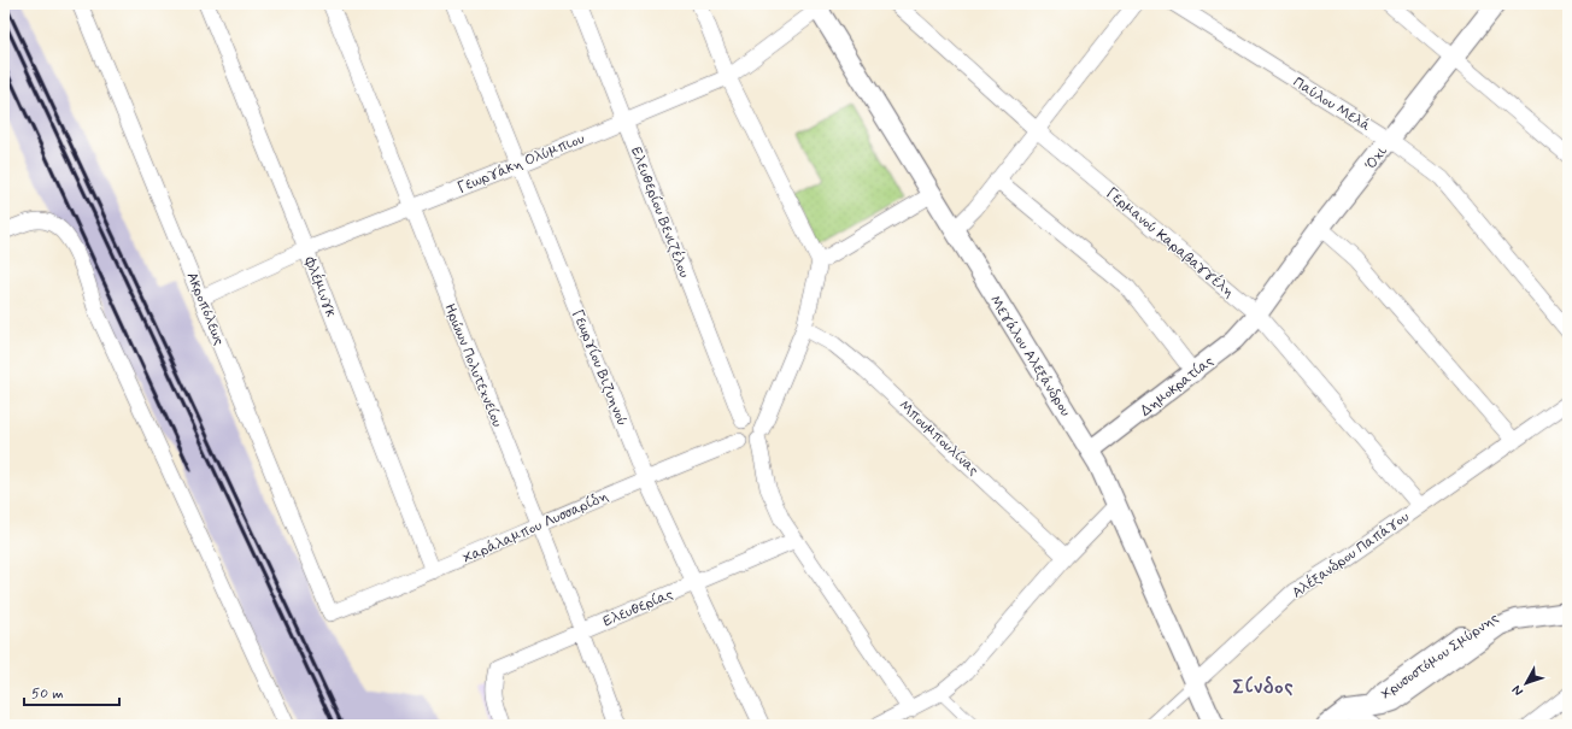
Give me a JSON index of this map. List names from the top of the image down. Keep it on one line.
{"streets":{"street":["Παύλου Μελά","Όχι","Γεωργάκη Ολύμπιου","Ελευθερίου Βενιζέλου","Γερμανού Καραβαγγέλη","Φλέμινγκ","Ακροπόλεως","Μεγάλου Αλεξάνδρου","Ηρώων Πολυτεχνείου","Γεωργίου Βιζυηνού","Δημοκρατίας","Μπουμπουλίνας","Χαράλαμπου Λυσσαρίδη","Αλέξανδρου Παπάγου","Ελευθερίας","Χρυσοστόμου Σμύρνης"]},"crossings":[["Παύλου Μελά","Όχι"],["Όχι","Γερμανού Καραβαγγέλη"],["Όχι","Δημοκρατίας"],["Γεωργάκη Ολύμπιου","Ελευθερίου Βενιζέλου"],["Γεωργάκη Ολύμπιου","Φλέμινγκ"],["Γεωργάκη Ολύμπιου","Ακροπόλεως"],["Γεωργάκη Ολύμπιου","Μεγάλου Αλεξάνδρου"],["Γεωργάκη Ολύμπιου","Ηρώων Πολυτεχνείου"],["Γεωργάκη Ολύμπιου","Γεωργίου Βιζυηνού"],["Ελευθερίου Βενιζέλου","Χαράλαμπου Λυσσαρίδη"],["Γερμανού Καραβαγγέλη","Δημοκρατίας"],["Γερμανού Καραβαγγέλη","Αλέξανδρου Παπάγου"],["Φλέμινγκ","Χαράλαμπου Λυσσαρίδη"],["Ακροπόλεως","Χαράλαμπου Λυσσαρίδη"],["Μεγάλου Αλεξάνδρου","Δημοκρατίας"],["Μεγάλου Αλεξάνδρου","Αλέξανδρου Παπάγου"],["Ηρώων Πολυτεχνείου","Χαράλαμπου Λυσσαρίδη"],["Ηρώων Πολυτεχνείου","Ελευθερίας"],["Γεωργίου Βιζυηνού","Χαράλαμπου Λυσσαρίδη"],["Γεωργίου Βιζυηνού","Ελευθερίας"]],"districts":["Σίνδος"],"scale_bar":"50 m","north":"bottom left"}
